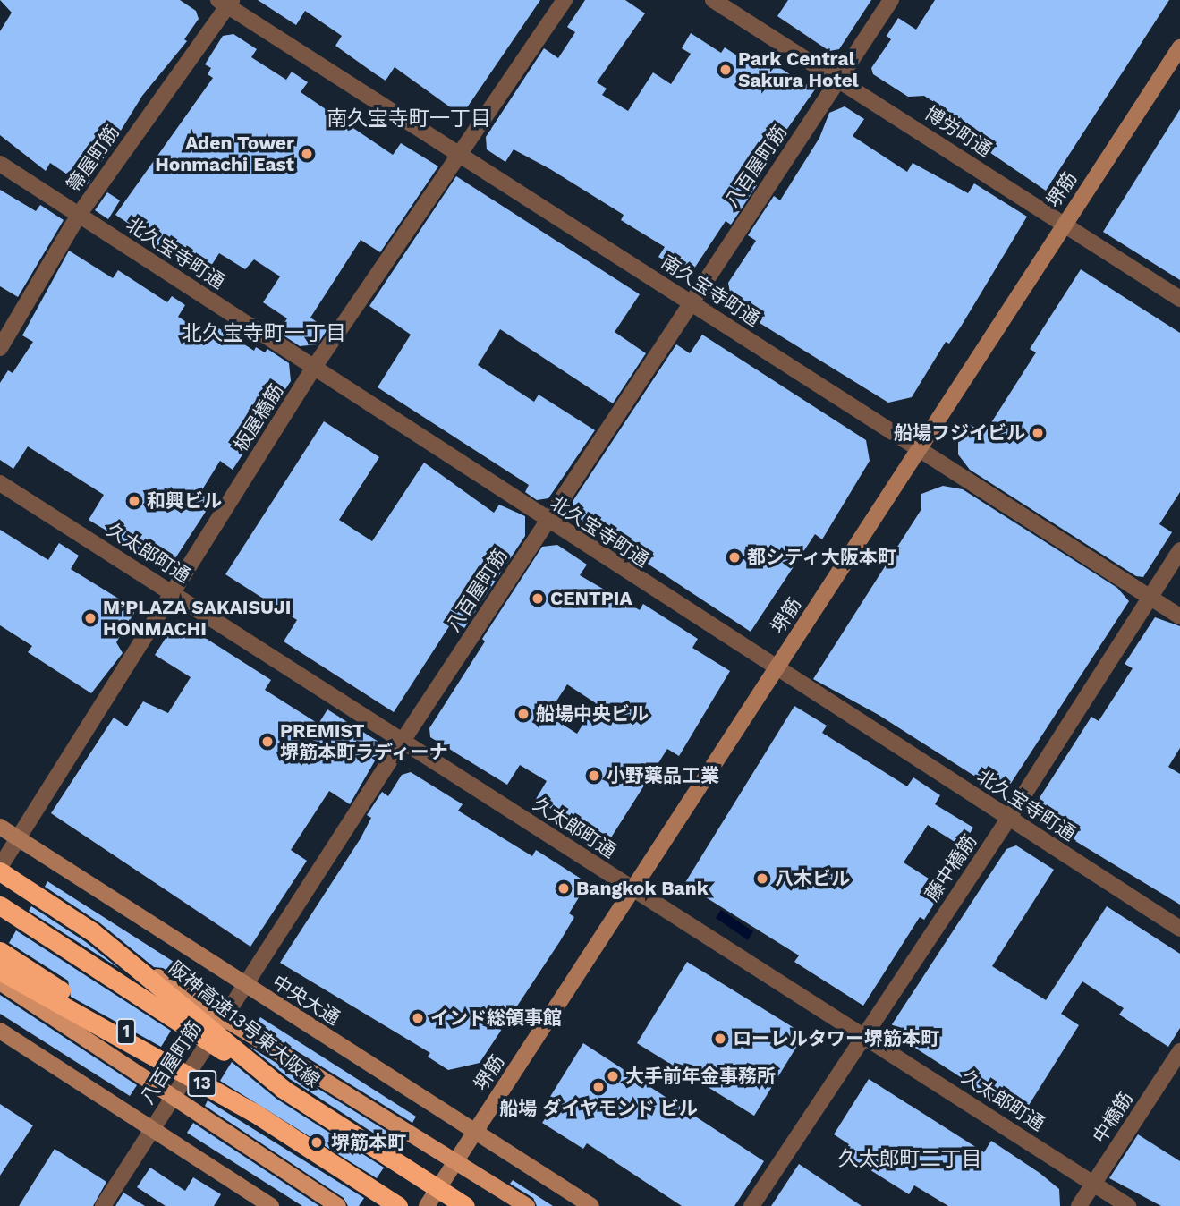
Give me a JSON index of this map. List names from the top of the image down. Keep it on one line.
{"streets":{"highway":["阪神高速13号東大阪線","1","13"],"main road":["堺筋","中央大通"],"street":["博労町通","箒屋町筋","八百屋町筋","北久宝寺町通","南久宝寺町通","板屋橋筋","久太郎町通","藤中橋筋","中橋筋"]},"crossings":[["博労町通","八百屋町筋"],["博労町通","堺筋"],["箒屋町筋","北久宝寺町通"],["箒屋町筋","南久宝寺町通"],["八百屋町筋","北久宝寺町通"],["八百屋町筋","南久宝寺町通"],["八百屋町筋","久太郎町通"],["八百屋町筋","中央大通"],["堺筋","北久宝寺町通"],["堺筋","南久宝寺町通"],["堺筋","久太郎町通"],["堺筋","中央大通"],["北久宝寺町通","板屋橋筋"],["北久宝寺町通","藤中橋筋"],["南久宝寺町通","板屋橋筋"],["南久宝寺町通","藤中橋筋"],["板屋橋筋","久太郎町通"],["板屋橋筋","中央大通"],["久太郎町通","藤中橋筋"],["久太郎町通","中橋筋"],["阪神高速13号東大阪線","13"],["1","13"]],"districts":["南久宝寺町一丁目","北久宝寺町一丁目","久太郎町二丁目"],"places":["Park Central Sakura Hotel","Aden Tower Honmachi East","船場フジイビル","和興ビル","都シティ大阪本町","CENTPIA","M’PLAZA SAKAISUJI HONMACHI","船場中央ビル","PREMIST 堺筋本町ラディーナ","小野薬品工業","八木ビル","Bangkok Bank","インド総領事館","ローレルタワー堺筋本町","大手前年金事務所","船場 ダイヤモンド ビル","堺筋本町"]}
